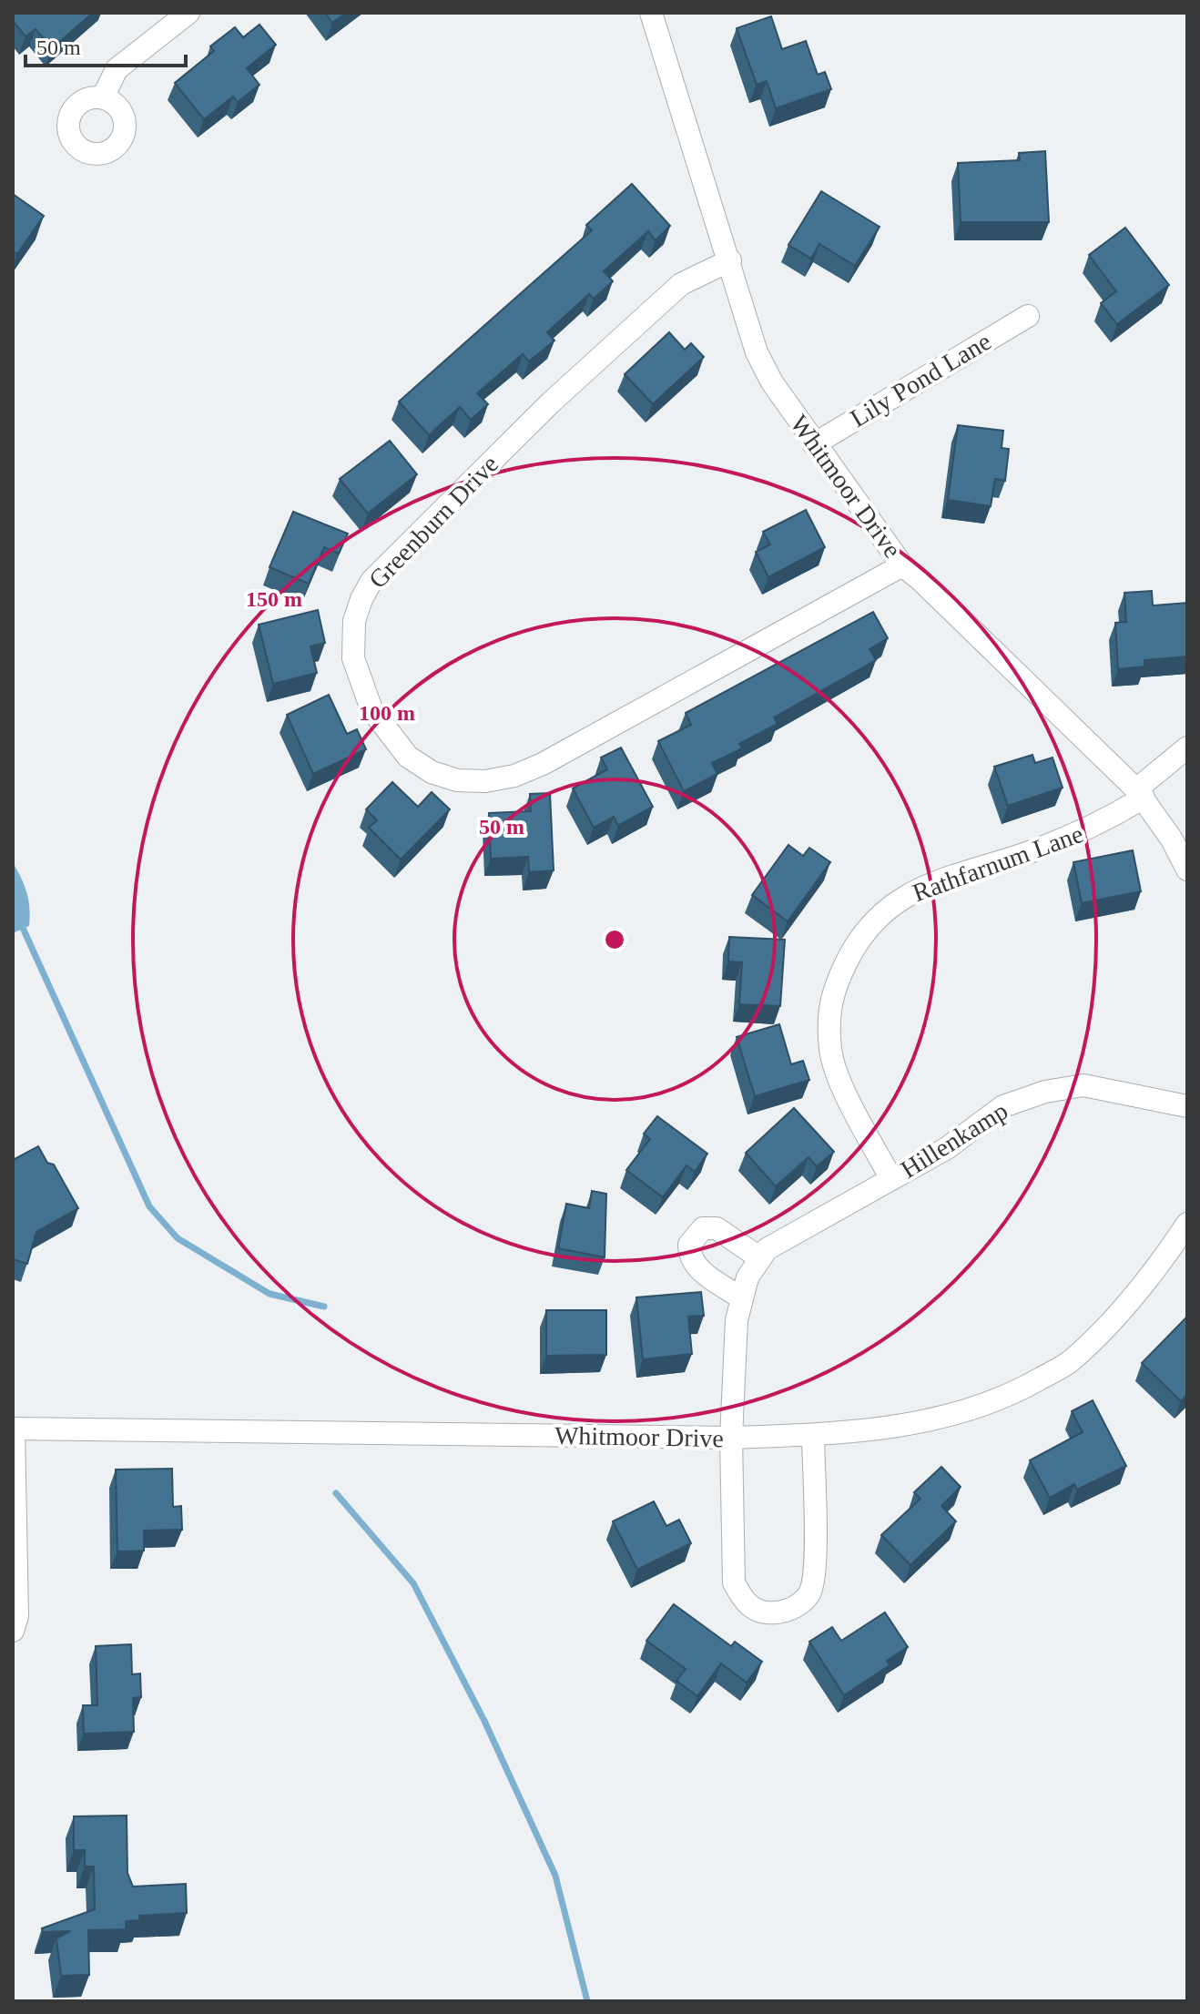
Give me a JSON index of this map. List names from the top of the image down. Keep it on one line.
{"streets":{"street":["Lily Pond Lane","Whitmoor Drive","Greenburn Drive","Rathfarnum Lane","Hillenkamp"]},"crossings":[["Lily Pond Lane","Whitmoor Drive"],["Whitmoor Drive","Greenburn Drive"],["Whitmoor Drive","Rathfarnum Lane"],["Rathfarnum Lane","Hillenkamp"]],"scale_bar":"50 m","rings":["150 m","100 m","50 m"]}
